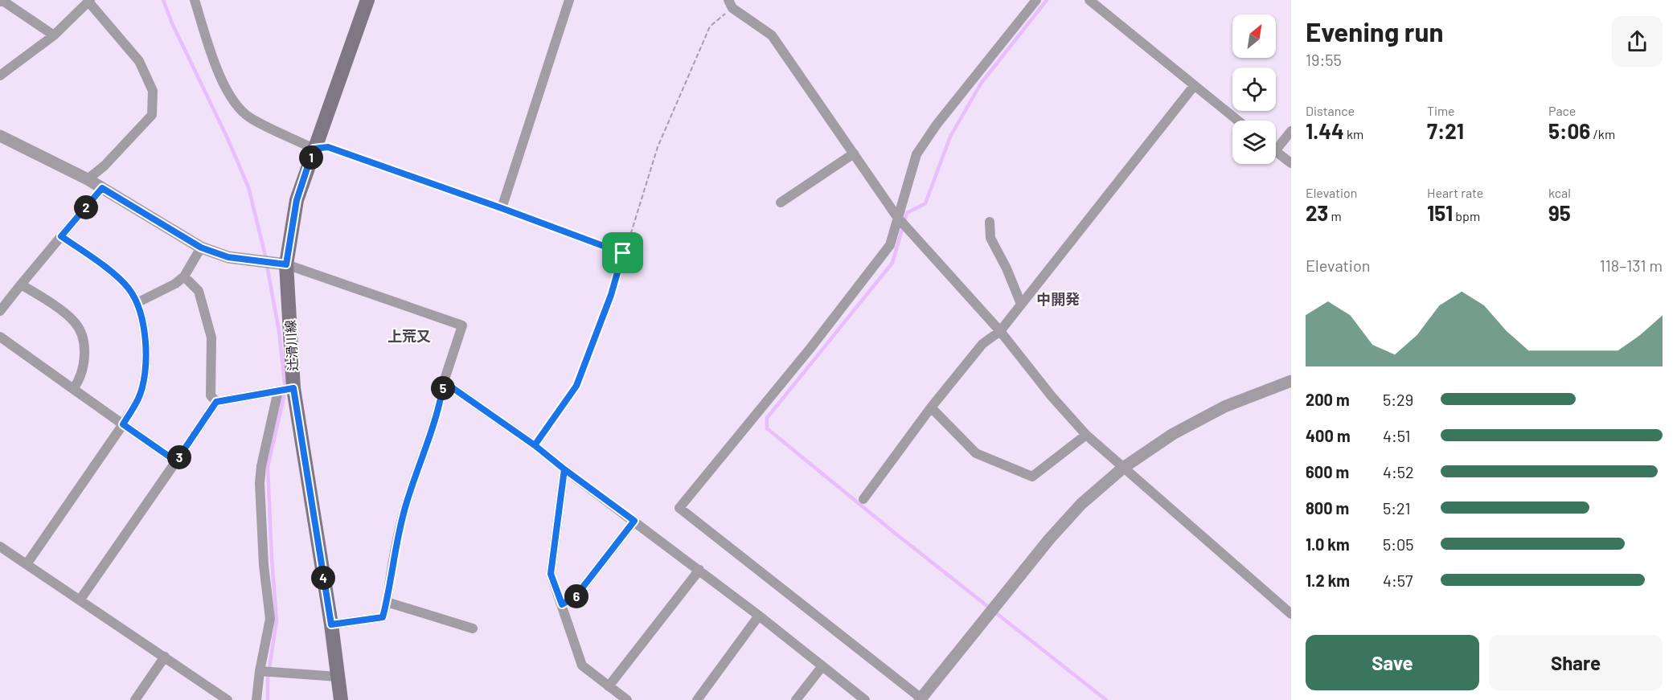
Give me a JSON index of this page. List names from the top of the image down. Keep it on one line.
{"streets":{"main road":["辻滑川線"]},"districts":["中開発","上荒又"],"north":"top right","page":{"heading":["Evening run","19:55"],"stats":[["Distance","1.44 km"],["Time","7:21"],["Pace","5:06 /km"],["Elevation","23 m"],["Heart rate","151 bpm"],["kcal","95"]],"pins":["1","2","5","3","4","6"],"chart":["Elevation","118–131 m"],"list":[{"name":"200 m","note":"5:29"},{"name":"400 m","note":"4:51"},{"name":"600 m","note":"4:52"},{"name":"800 m","note":"5:21"},{"name":"1.0 km","note":"5:05"},{"name":"1.2 km","note":"4:57"}],"buttons":["Save","Share"]}}
